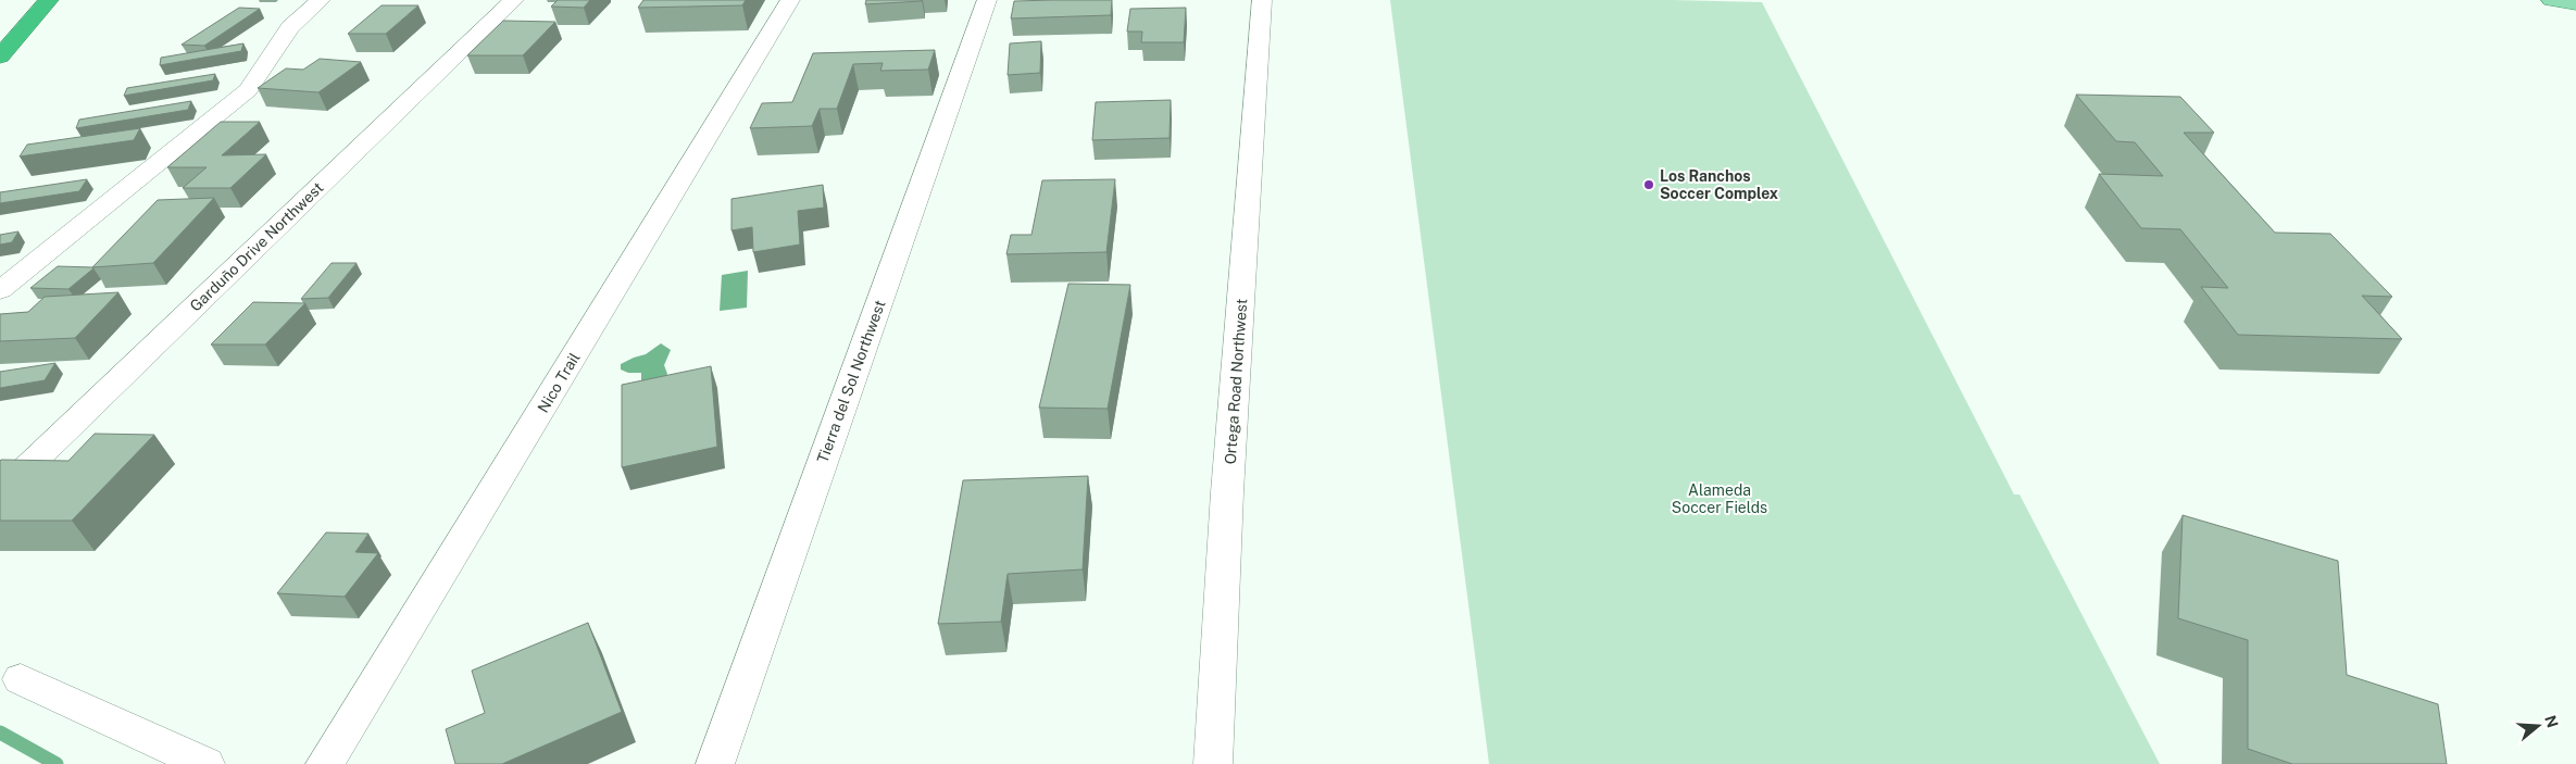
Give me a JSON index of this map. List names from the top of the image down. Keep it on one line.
{"streets":{"street":["Garduño Drive Northwest","Tierra del Sol Northwest","Ortega Road Northwest","Nico Trail"]},"parks":["Alameda Soccer Fields"],"places":["Los Ranchos Soccer Complex"],"north":"right"}
